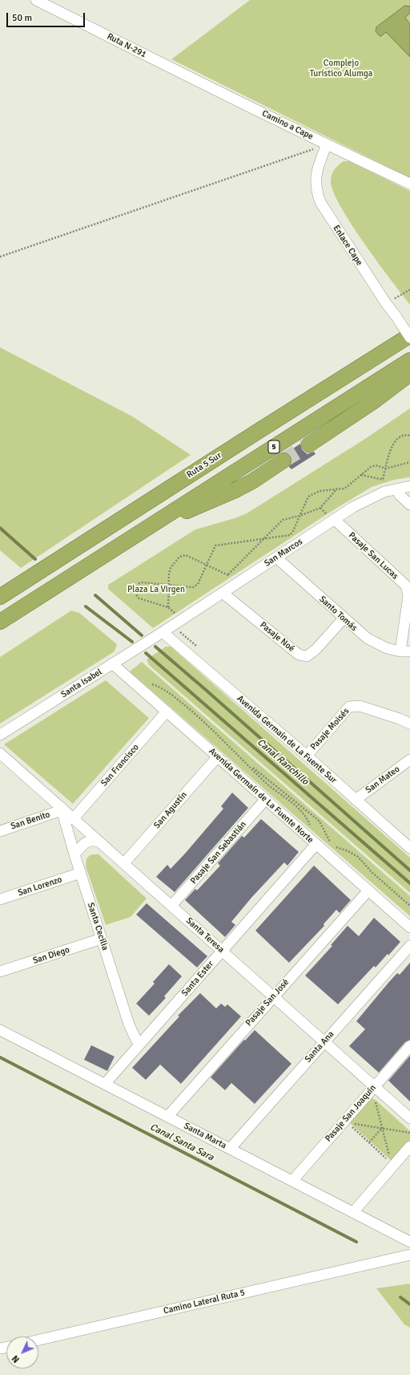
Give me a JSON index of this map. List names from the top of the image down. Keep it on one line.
{"streets":{"highway":["5","Ruta 5 Sur"],"street":["Ruta N-291","Camino a Cape","Enlace Cape","San Marcos","Pasaje San Lucas","Santo Tomás","Pasaje Noé","Santa Isabel","Pasaje Moisés","Avenida Germaín de La Fuente Sur","San Francisco","San Mateo","Avenida Germaín de La Fuente Norte","San Agustín","San Benito","Pasaje San Sebastián","San Lorenzo","Santa Cecilia","Santa Teresa","San Diego","Santa Ester","Pasaje San José","Santa Ana","Pasaje San Joaquín","Santa Marta","Camino Lateral Ruta 5"]},"crossings":[["Ruta N-291","Camino a Cape"],["Camino a Cape","Enlace Cape"],["Enlace Cape","Ruta 5 Sur"],["San Marcos","Pasaje San Lucas"],["San Marcos","Santo Tomás"],["San Marcos","Pasaje Noé"],["San Marcos","Santa Isabel"],["San Marcos","Avenida Germaín de La Fuente Sur"],["Pasaje San Lucas","Santo Tomás"],["Santo Tomás","Pasaje Noé"],["Santa Isabel","Avenida Germaín de La Fuente Sur"],["Santa Isabel","Avenida Germaín de La Fuente Norte"],["Pasaje Moisés","Avenida Germaín de La Fuente Sur"],["Avenida Germaín de La Fuente Sur","San Mateo"],["San Francisco","Avenida Germaín de La Fuente Norte"],["San Francisco","Santa Teresa"],["Avenida Germaín de La Fuente Norte","San Agustín"],["Avenida Germaín de La Fuente Norte","Pasaje San Sebastián"],["Avenida Germaín de La Fuente Norte","Santa Ester"],["Avenida Germaín de La Fuente Norte","Pasaje San José"],["San Agustín","Santa Teresa"],["San Benito","Santa Cecilia"],["San Benito","Santa Teresa"],["Pasaje San Sebastián","Santa Teresa"],["San Lorenzo","Santa Cecilia"],["Santa Cecilia","Santa Teresa"],["Santa Cecilia","San Diego"],["Santa Cecilia","Santa Ester"],["Santa Teresa","Santa Ester"],["Santa Teresa","Pasaje San José"],["Santa Teresa","Santa Ana"],["Santa Teresa","Pasaje San Joaquín"],["Santa Ester","Santa Marta"],["Pasaje San José","Santa Marta"],["Santa Ana","Santa Marta"],["Pasaje San Joaquín","Santa Marta"]],"water":["Canal Ranchillo","Canal Santa Sara"],"parks":["Complejo Turístico Alumga","Plaza La Virgen"],"scale_bar":"50 m","north":"bottom left"}
